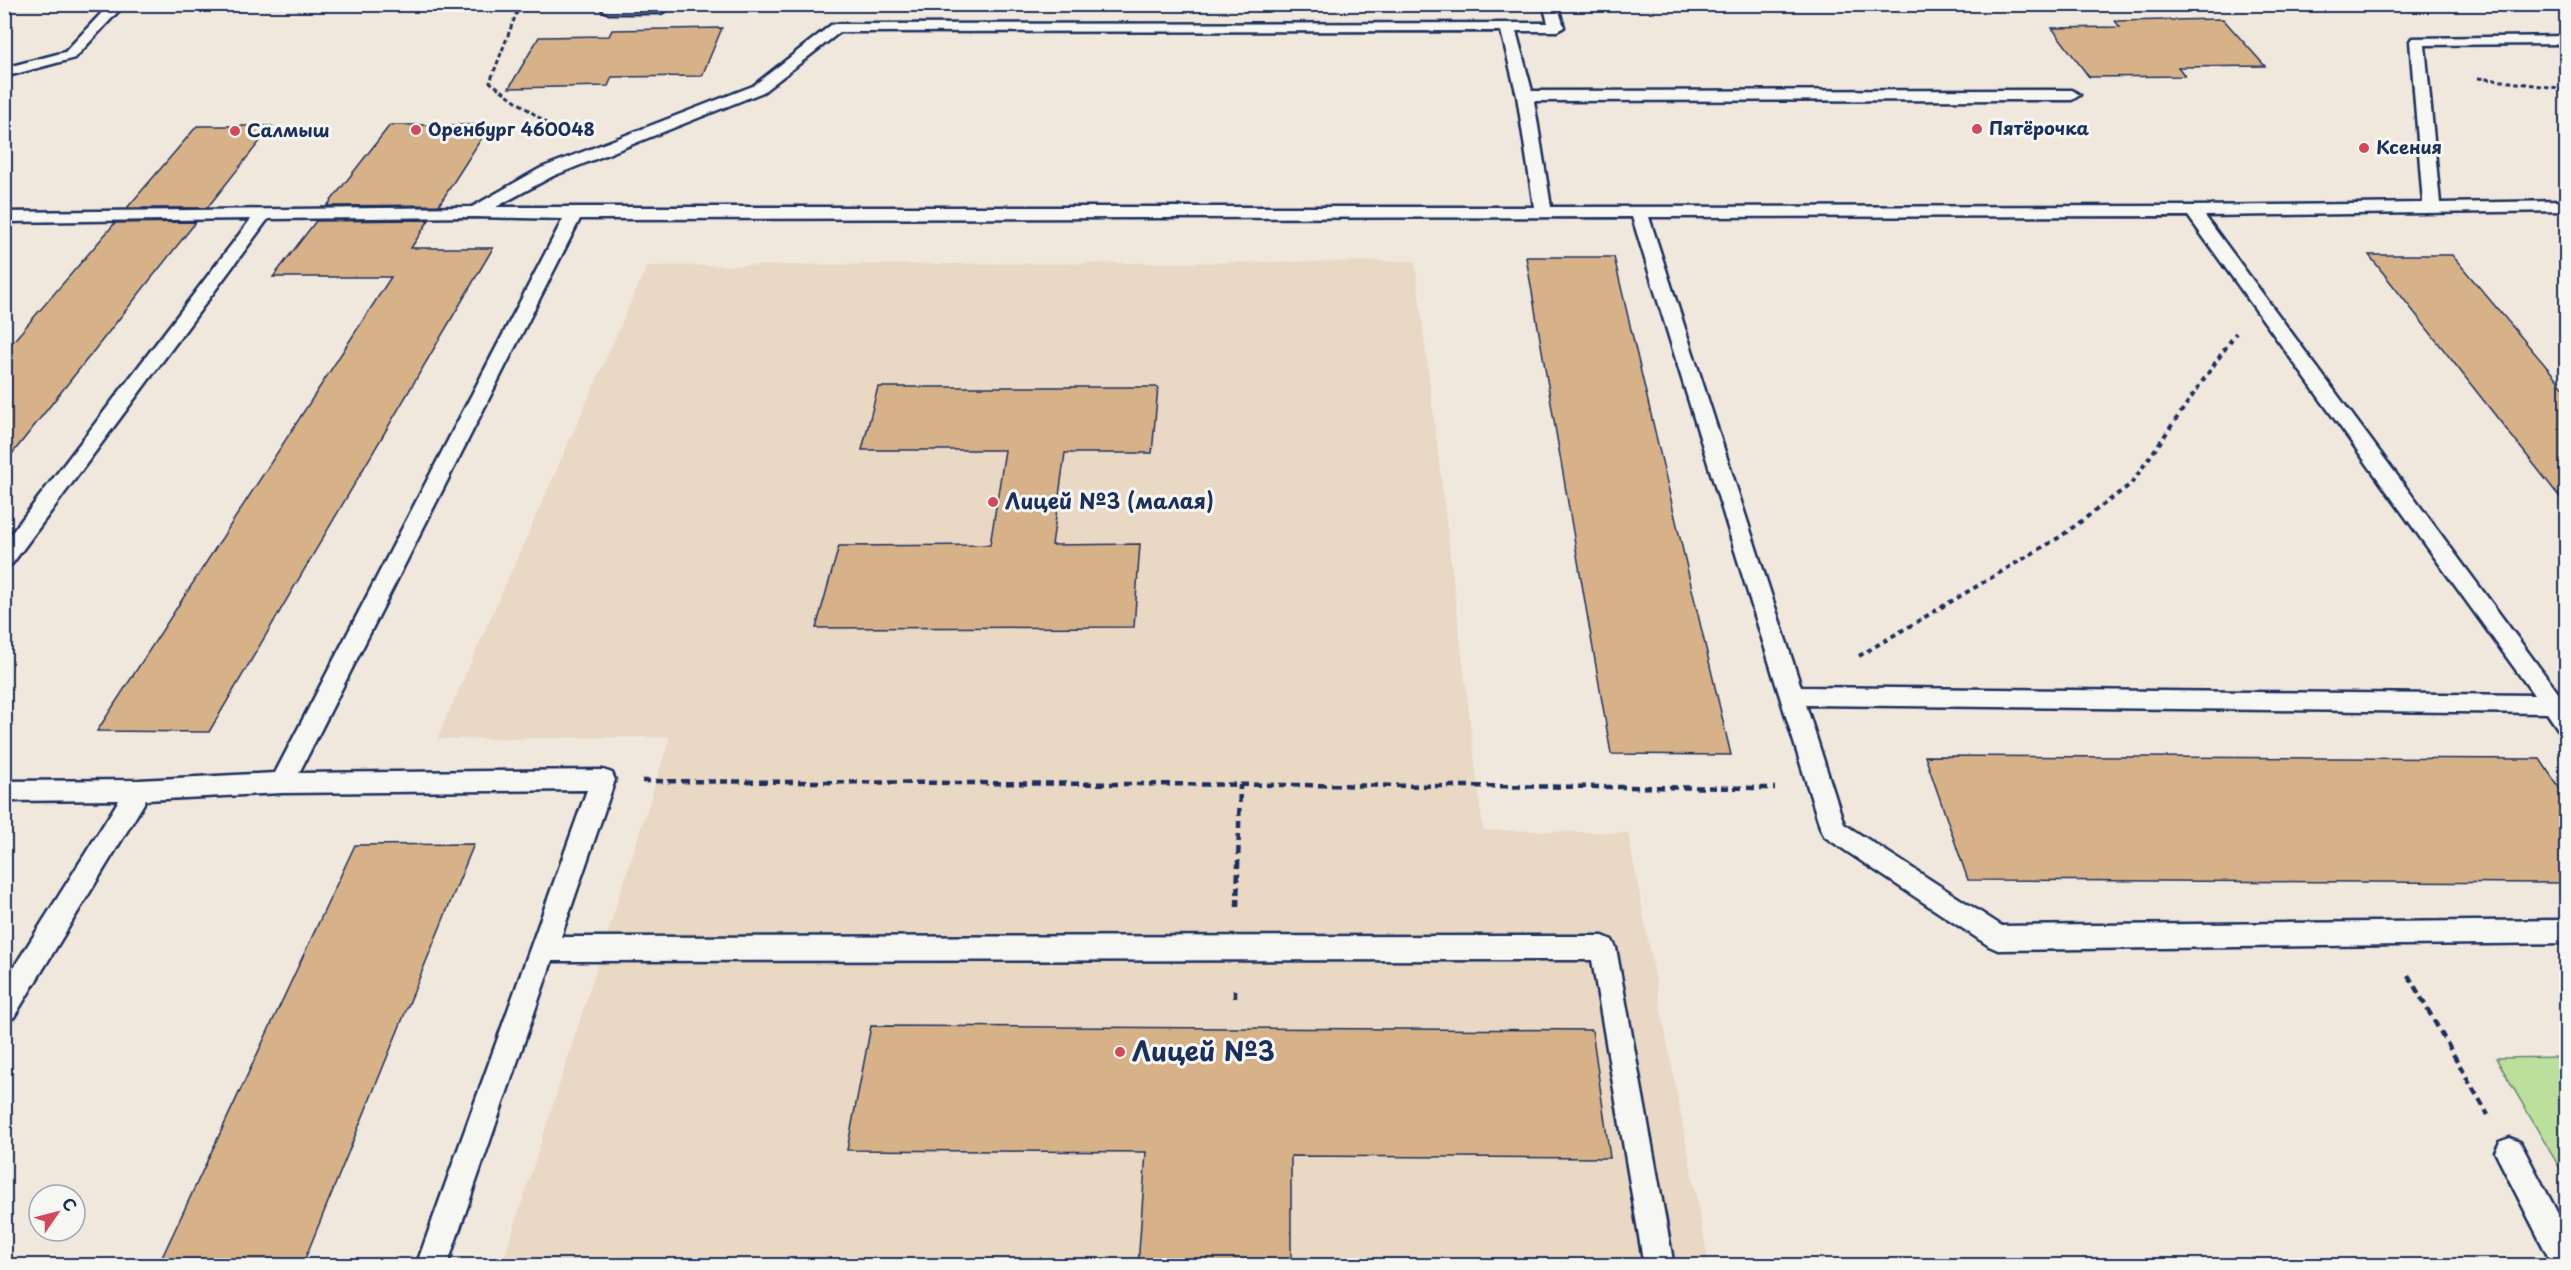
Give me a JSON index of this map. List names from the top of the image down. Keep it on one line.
{"places":["Пятёрочка","Оренбург 460048","Салмыш","Ксения","Лицей №3 (малая)","Лицей №3"],"north":"top right"}
